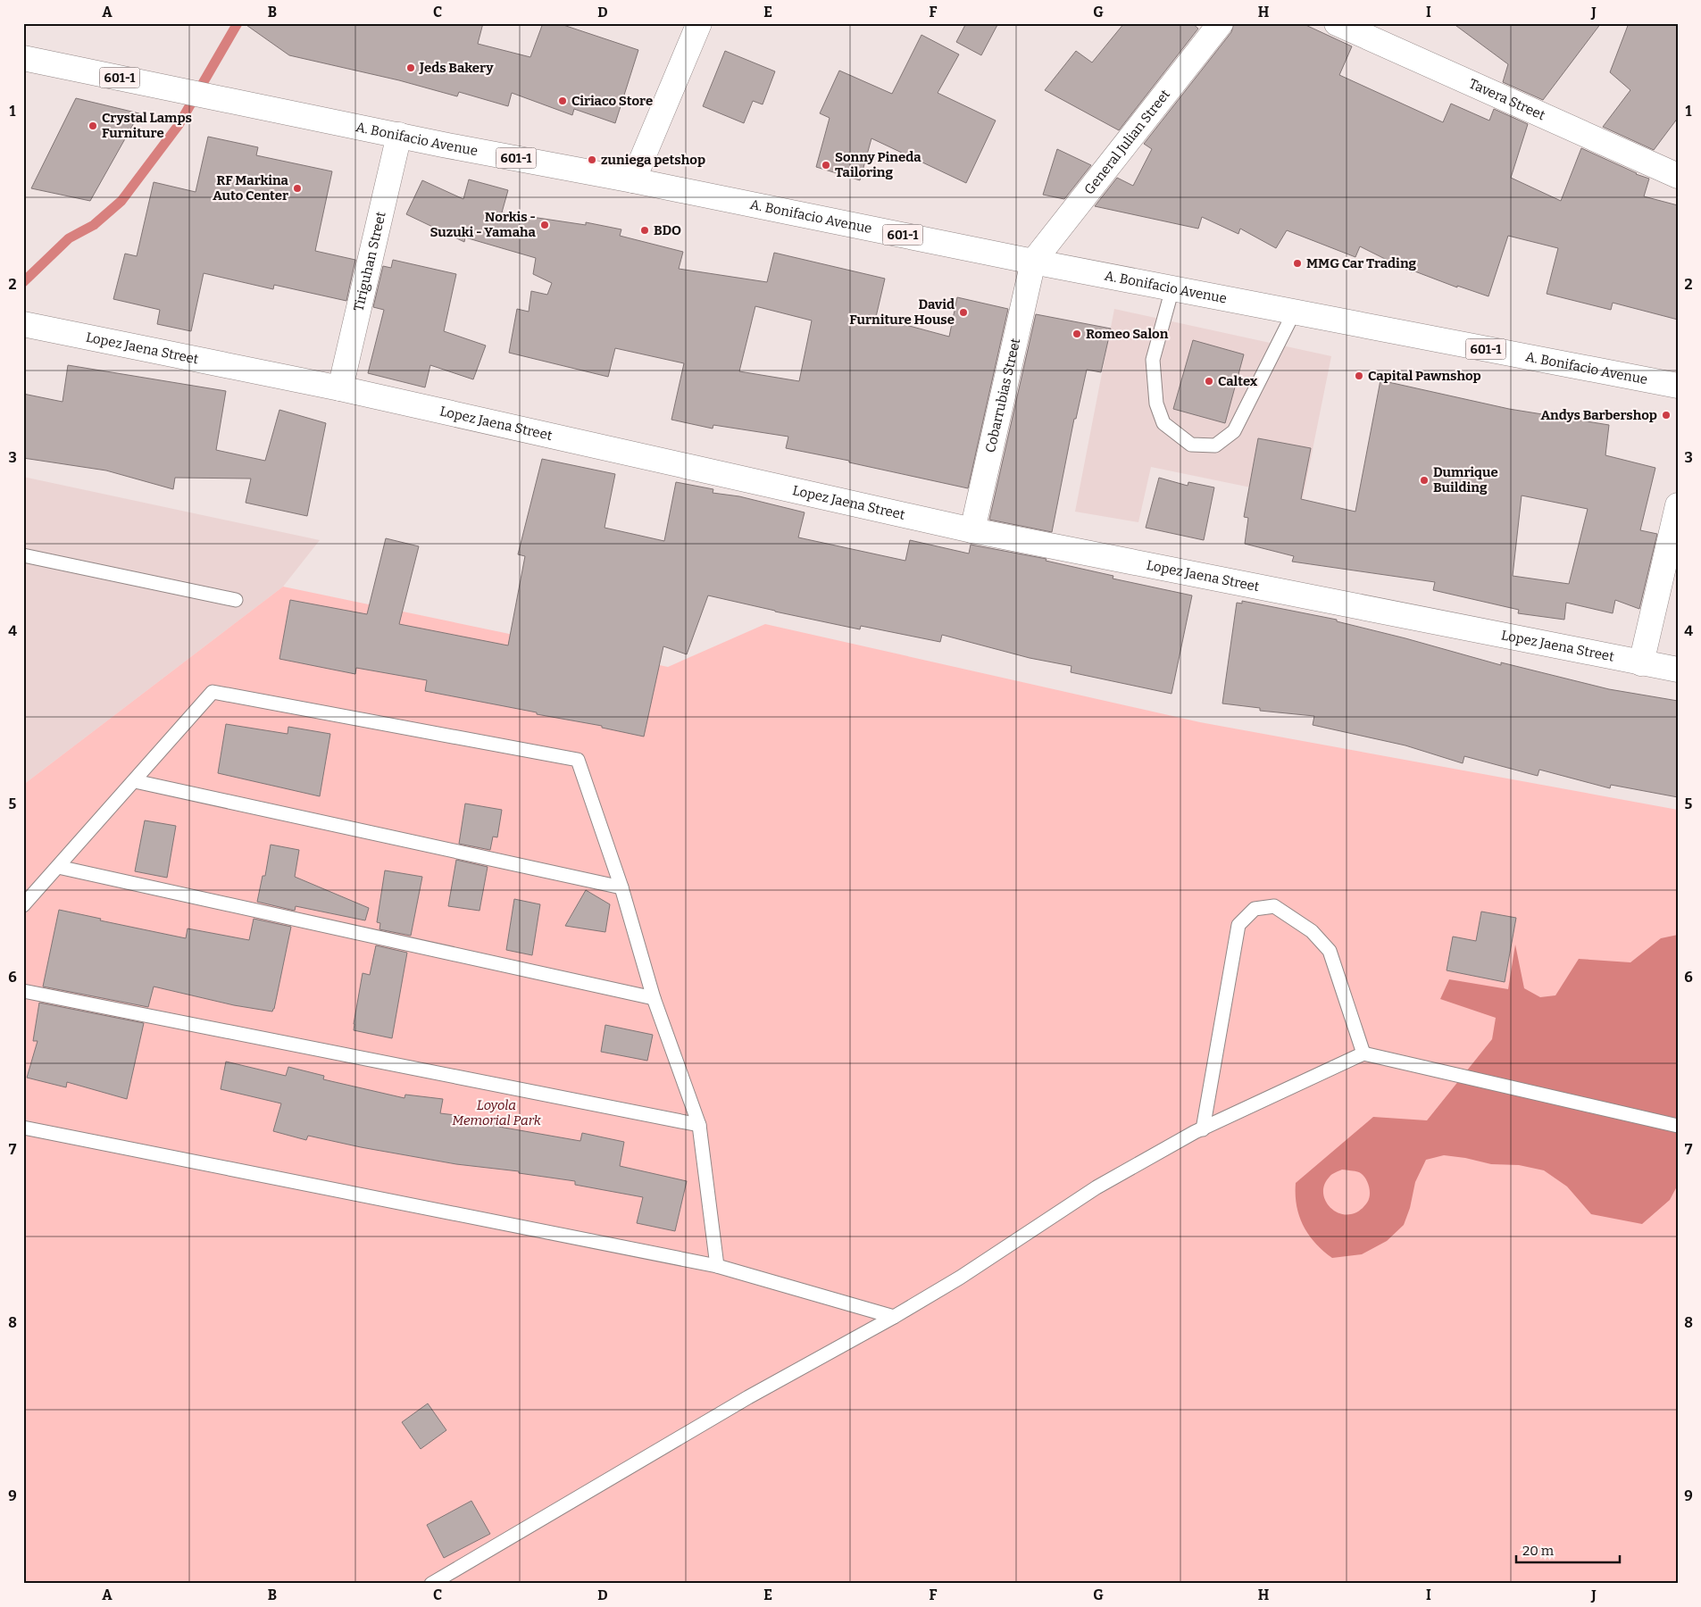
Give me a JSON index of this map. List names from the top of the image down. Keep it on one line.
{"streets":{"street":["601-1","Tavera Street","A. Bonifacio Avenue","General Julian Street","Tiriguhan Street","Lopez Jaena Street","Cobarrubias Street"]},"crossings":[["A. Bonifacio Avenue","General Julian Street"],["A. Bonifacio Avenue","Tiriguhan Street"],["A. Bonifacio Avenue","Cobarrubias Street"],["General Julian Street","Cobarrubias Street"],["Tiriguhan Street","Lopez Jaena Street"],["Lopez Jaena Street","Cobarrubias Street"]],"parks":["Loyola Memorial Park"],"places":["Jeds Bakery","Ciriaco Store","Crystal Lamps Furniture","zuniega petshop","Sonny Pineda Tailoring","RF Markina Auto Center","Norkis - Suzuki - Yamaha","BDO","MMG Car Trading","David Furniture House","Romeo Salon","Capital Pawnshop","Caltex","Andys Barbershop","Dumrique Building"],"scale_bar":"20 m","grid":{"columns":["A","B","C","D","E","F","G","H","I","J"],"rows":["1","2","3","4","5","6","7","8","9"]}}
